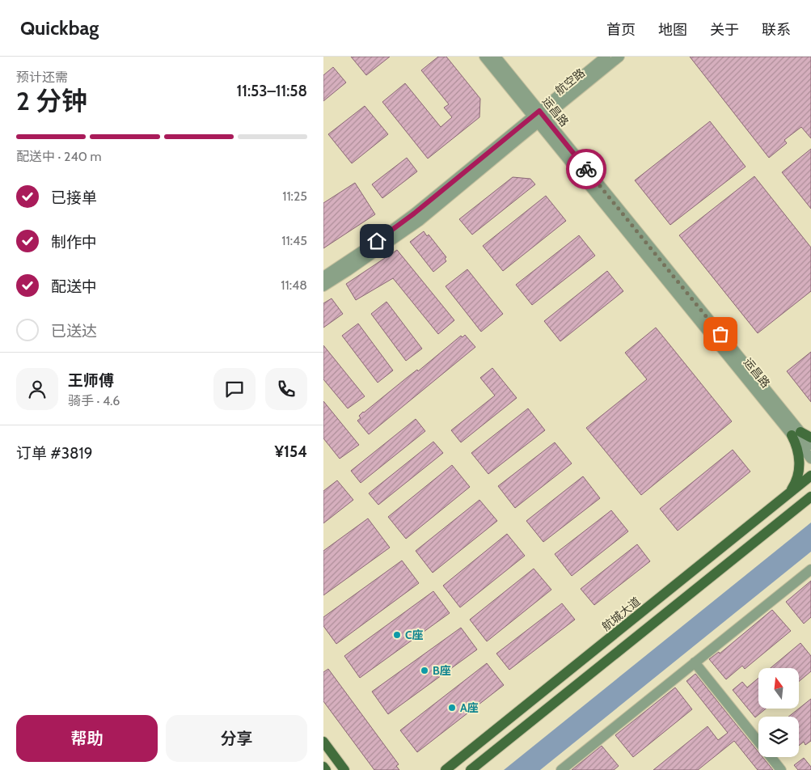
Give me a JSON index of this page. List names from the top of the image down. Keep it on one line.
{"streets":{"main road":["航城大道"],"street":["航空路","运昌路"]},"crossings":[["航空路","运昌路"]],"places":["C座","B座","A座"],"north":"top","page":{"header":"Quickbag","nav":["首页","地图","关于","联系"],"heading":["2 分钟","预计还需","11:53–11:58"],"panel":["王师傅","骑手 · 4.6","订单 #3819","¥154"],"bar":"配送中 · 240 m","list":[["已接单","11:25"],["制作中","11:45"],["配送中","11:48"],"已送达"],"buttons":["帮助","分享"]}}
